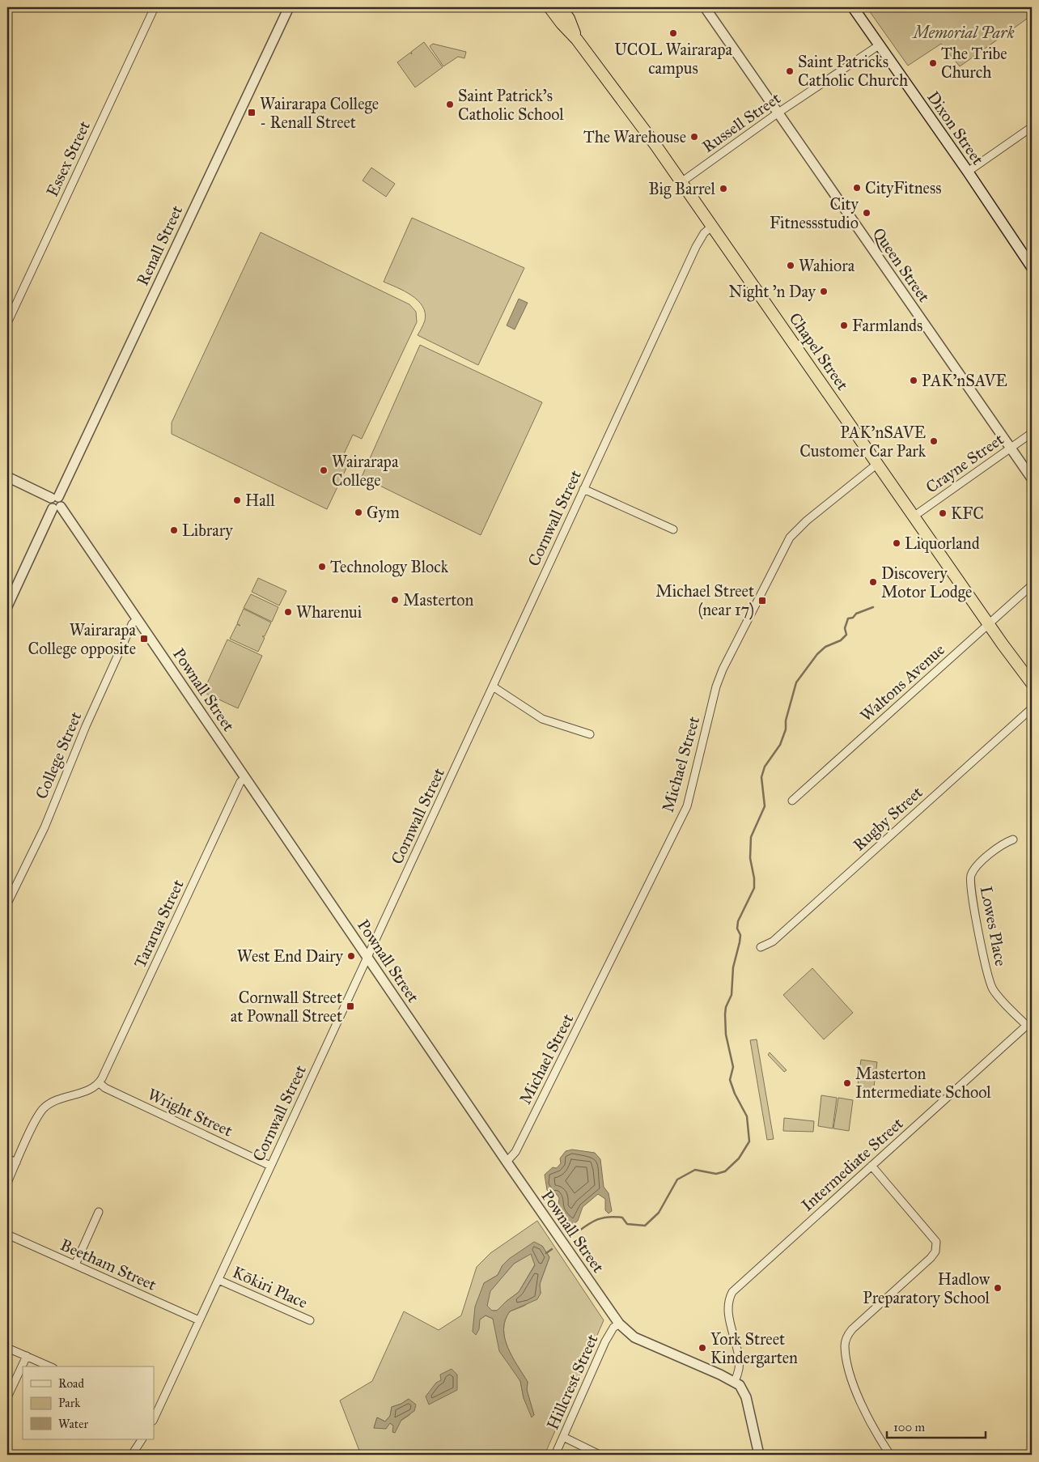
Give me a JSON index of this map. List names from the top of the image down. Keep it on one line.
{"streets":{"highway":["Chapel Street"],"main road":["Dixon Street"],"street":["Russell Street","Essex Street","Renall Street","Queen Street","Crayne Street","Cornwall Street","Waltons Avenue","Pownall Street","College Street","Michael Street","Rugby Street","Tararua Street","Lowes Place","Wright Street","Intermediate Street","Beetham Street","Kōkiri Place","Hillcrest Street"]},"crossings":[["Russell Street","Dixon Street"],["Russell Street","Queen Street"],["Russell Street","Chapel Street"],["Queen Street","Crayne Street"],["Chapel Street","Crayne Street"],["Chapel Street","Cornwall Street"],["Chapel Street","Waltons Avenue"],["Chapel Street","Michael Street"],["Cornwall Street","Pownall Street"],["Cornwall Street","Wright Street"],["Cornwall Street","Beetham Street"],["Cornwall Street","Kōkiri Place"],["Pownall Street","College Street"],["Pownall Street","Michael Street"],["Pownall Street","Tararua Street"],["Pownall Street","Intermediate Street"],["Pownall Street","Hillcrest Street"],["Tararua Street","Wright Street"],["Lowes Place","Intermediate Street"]],"parks":["Memorial Park"],"places":{"other":["UCOL Wairarapa campus","The Tribe Church","Saint Patricks Catholic Church","Saint Patrick's Catholic School","The Warehouse","CityFitness","Big Barrel","City Fitnessstudio","Wahiora","Night 'n Day","Farmlands","PAK'nSAVE","PAK'nSAVE Customer Car Park","Wairarapa College","Hall","Gym","KFC","Library","Liquorland","Technology Block","Discovery Motor Lodge","Masterton","Wharenui","West End Dairy","Masterton Intermediate School","Hadlow Preparatory School","York Street Kindergarten"],"transit":["Wairarapa College - Renall Street","Michael Street (near 17)","Wairarapa College opposite","Cornwall Street at Pownall Street"]},"legend":["Road","Park","Water"],"scale_bar":"100 m"}
